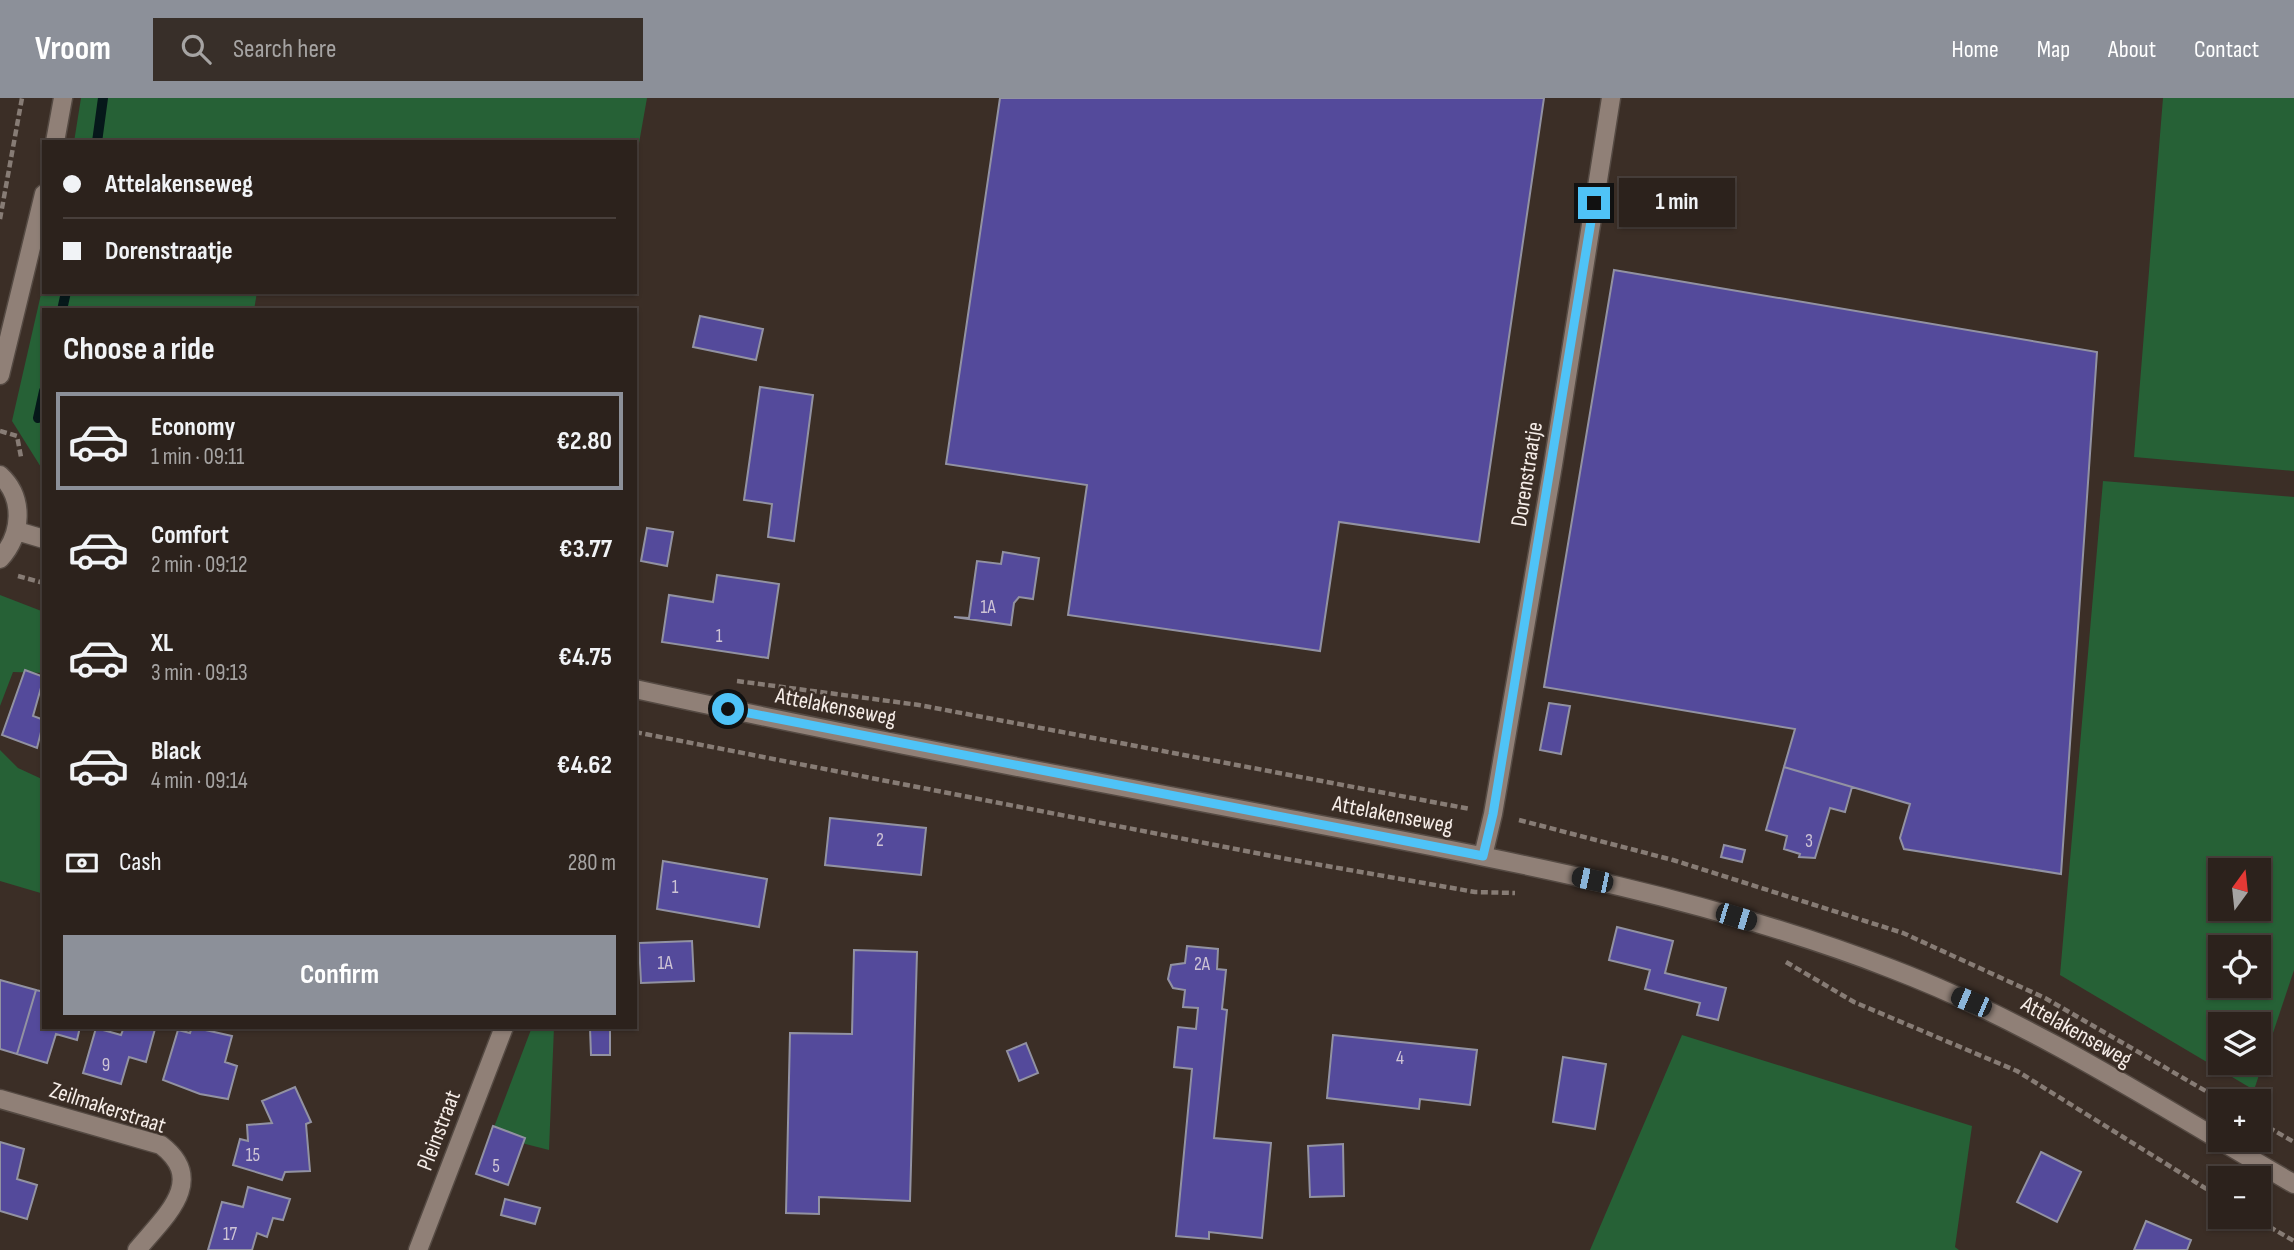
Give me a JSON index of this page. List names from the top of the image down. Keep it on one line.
{"streets":{"street":["Dorenstraatje","Attelakenseweg","Zeilmakerstraat","Pleinstraat"]},"crossings":[["Dorenstraatje","Attelakenseweg"]],"house_numbers":["1A","1","2","3","1","1A","2A","4","9","15","5","17"],"north":"top","page":{"header":"Vroom","search":"Search here","nav":["Home","Map","About","Contact"],"banner":["Attelakenseweg","Dorenstraatje"],"bubble":"1 min","heading":"Choose a ride","list":[{"name":"Economy","note":"1 min · 09:11","value":"€2.80"},{"name":"Comfort","note":"2 min · 09:12","value":"€3.77"},{"name":"XL","note":"3 min · 09:13","value":"€4.75"},{"name":"Black","note":"4 min · 09:14","value":"€4.62"}],"pay":["Cash","280 m"],"map_buttons":["+","−"],"buttons":"Confirm"}}
